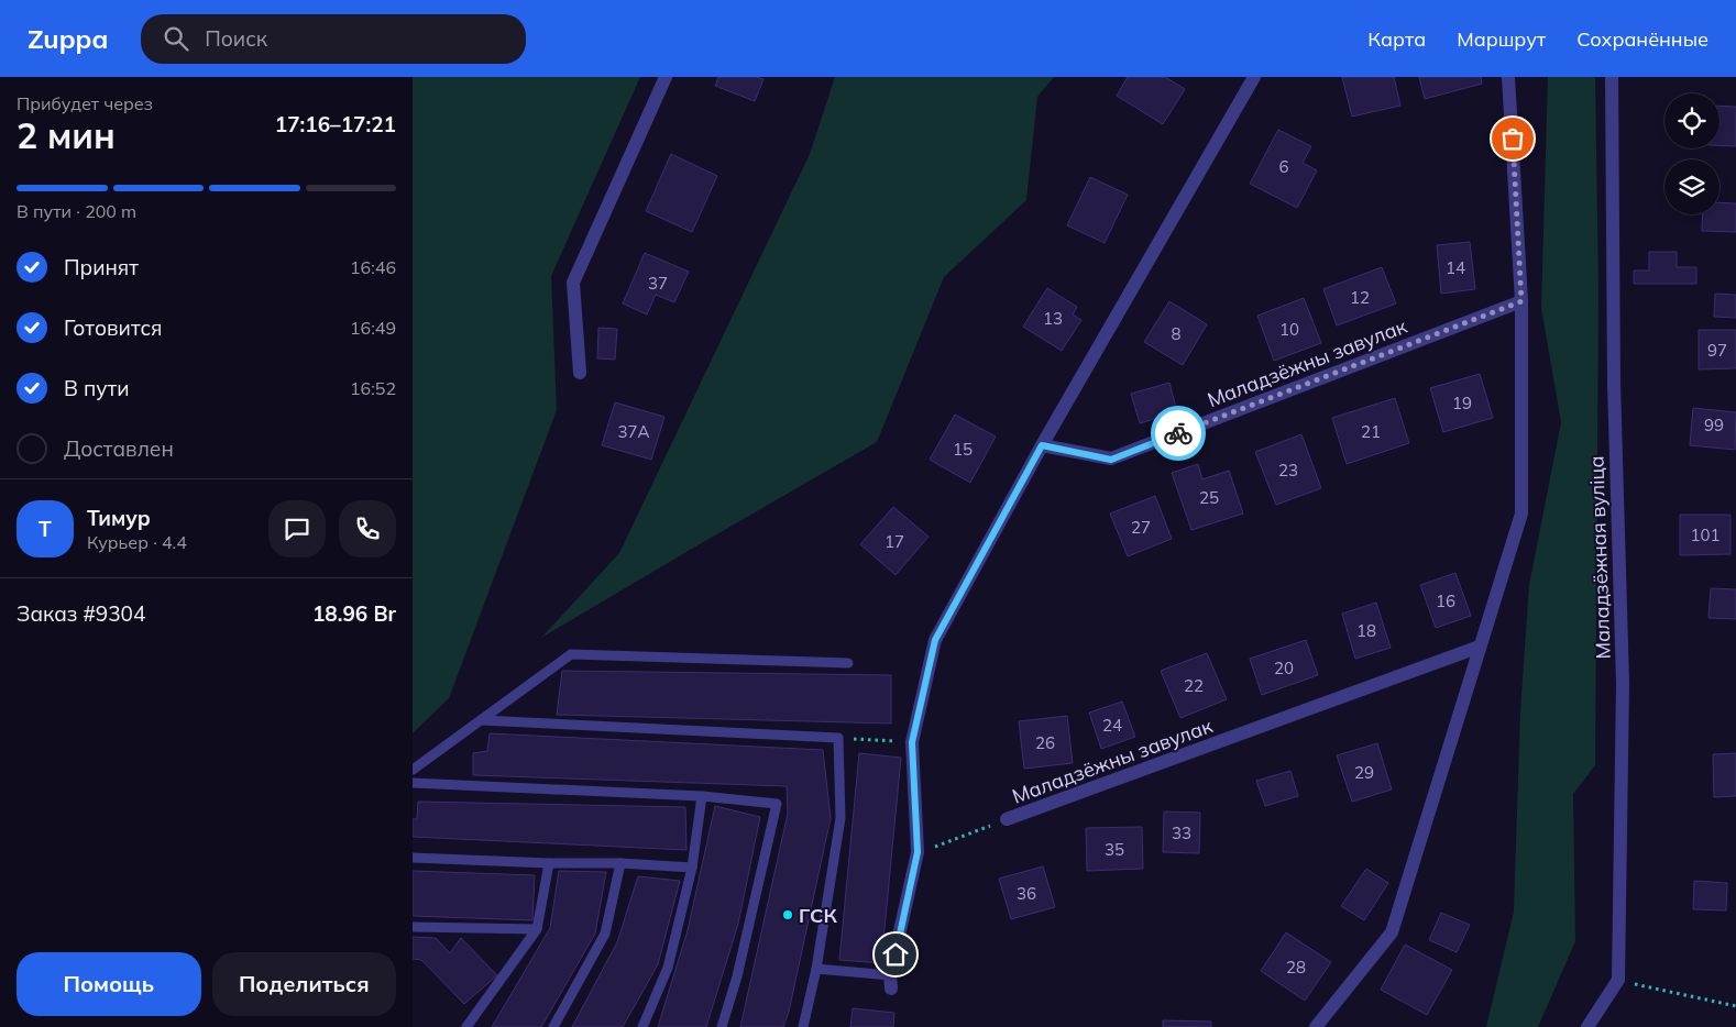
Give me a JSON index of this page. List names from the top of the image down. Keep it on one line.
{"streets":{"street":["Маладзёжны завулак","Маладзёжная вуліца"]},"places":["ГСК"],"house_numbers":["6","14","37","12","13","10","8","97","19","99","37А","21","15","23","25","27","101","17","16","18","20","22","24","26","29","33","35","36","28"],"page":{"header":"Zuppa","search":"Поиск","nav":["Карта","Маршрут","Сохранённые"],"heading":["2 мин","Прибудет через","17:16–17:21"],"panel":["Тимур","Курьер · 4.4","Заказ #9304","18.96 Br"],"bar":"В пути · 200 m","list":[["Принят","16:46"],["Готовится","16:49"],["В пути","16:52"],"Доставлен"],"round":"Т","buttons":["Помощь","Поделиться"]}}
